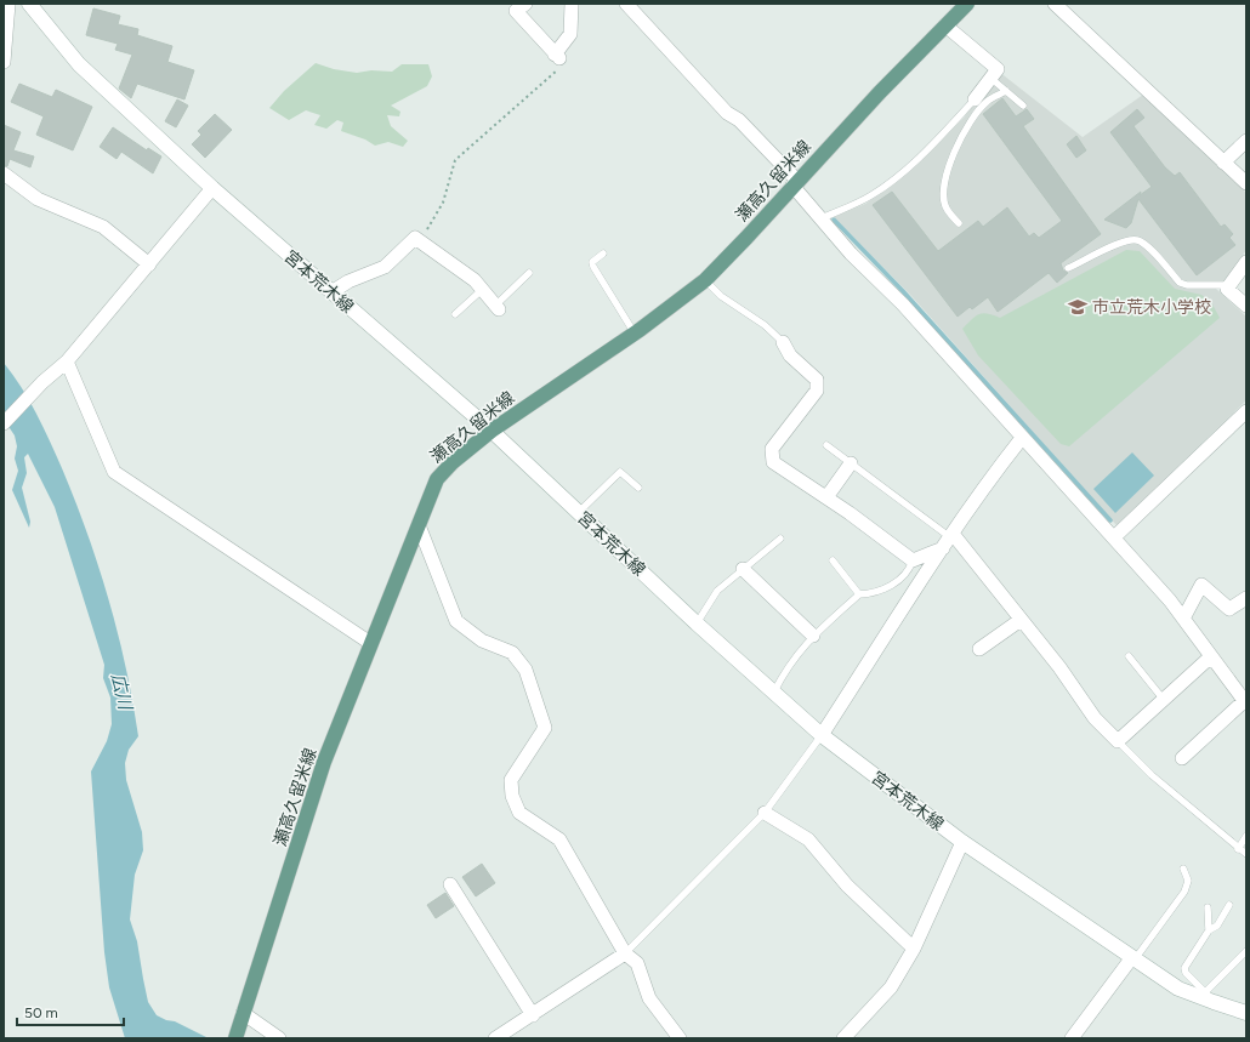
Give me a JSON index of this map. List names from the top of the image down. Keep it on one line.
{"streets":{"main road":["瀬高久留米線","宮本荒木線"]},"crossings":[["瀬高久留米線","宮本荒木線"]],"water":["広川"],"places":{"school or university":["市立荒木小学校"]},"scale_bar":"50 m"}
